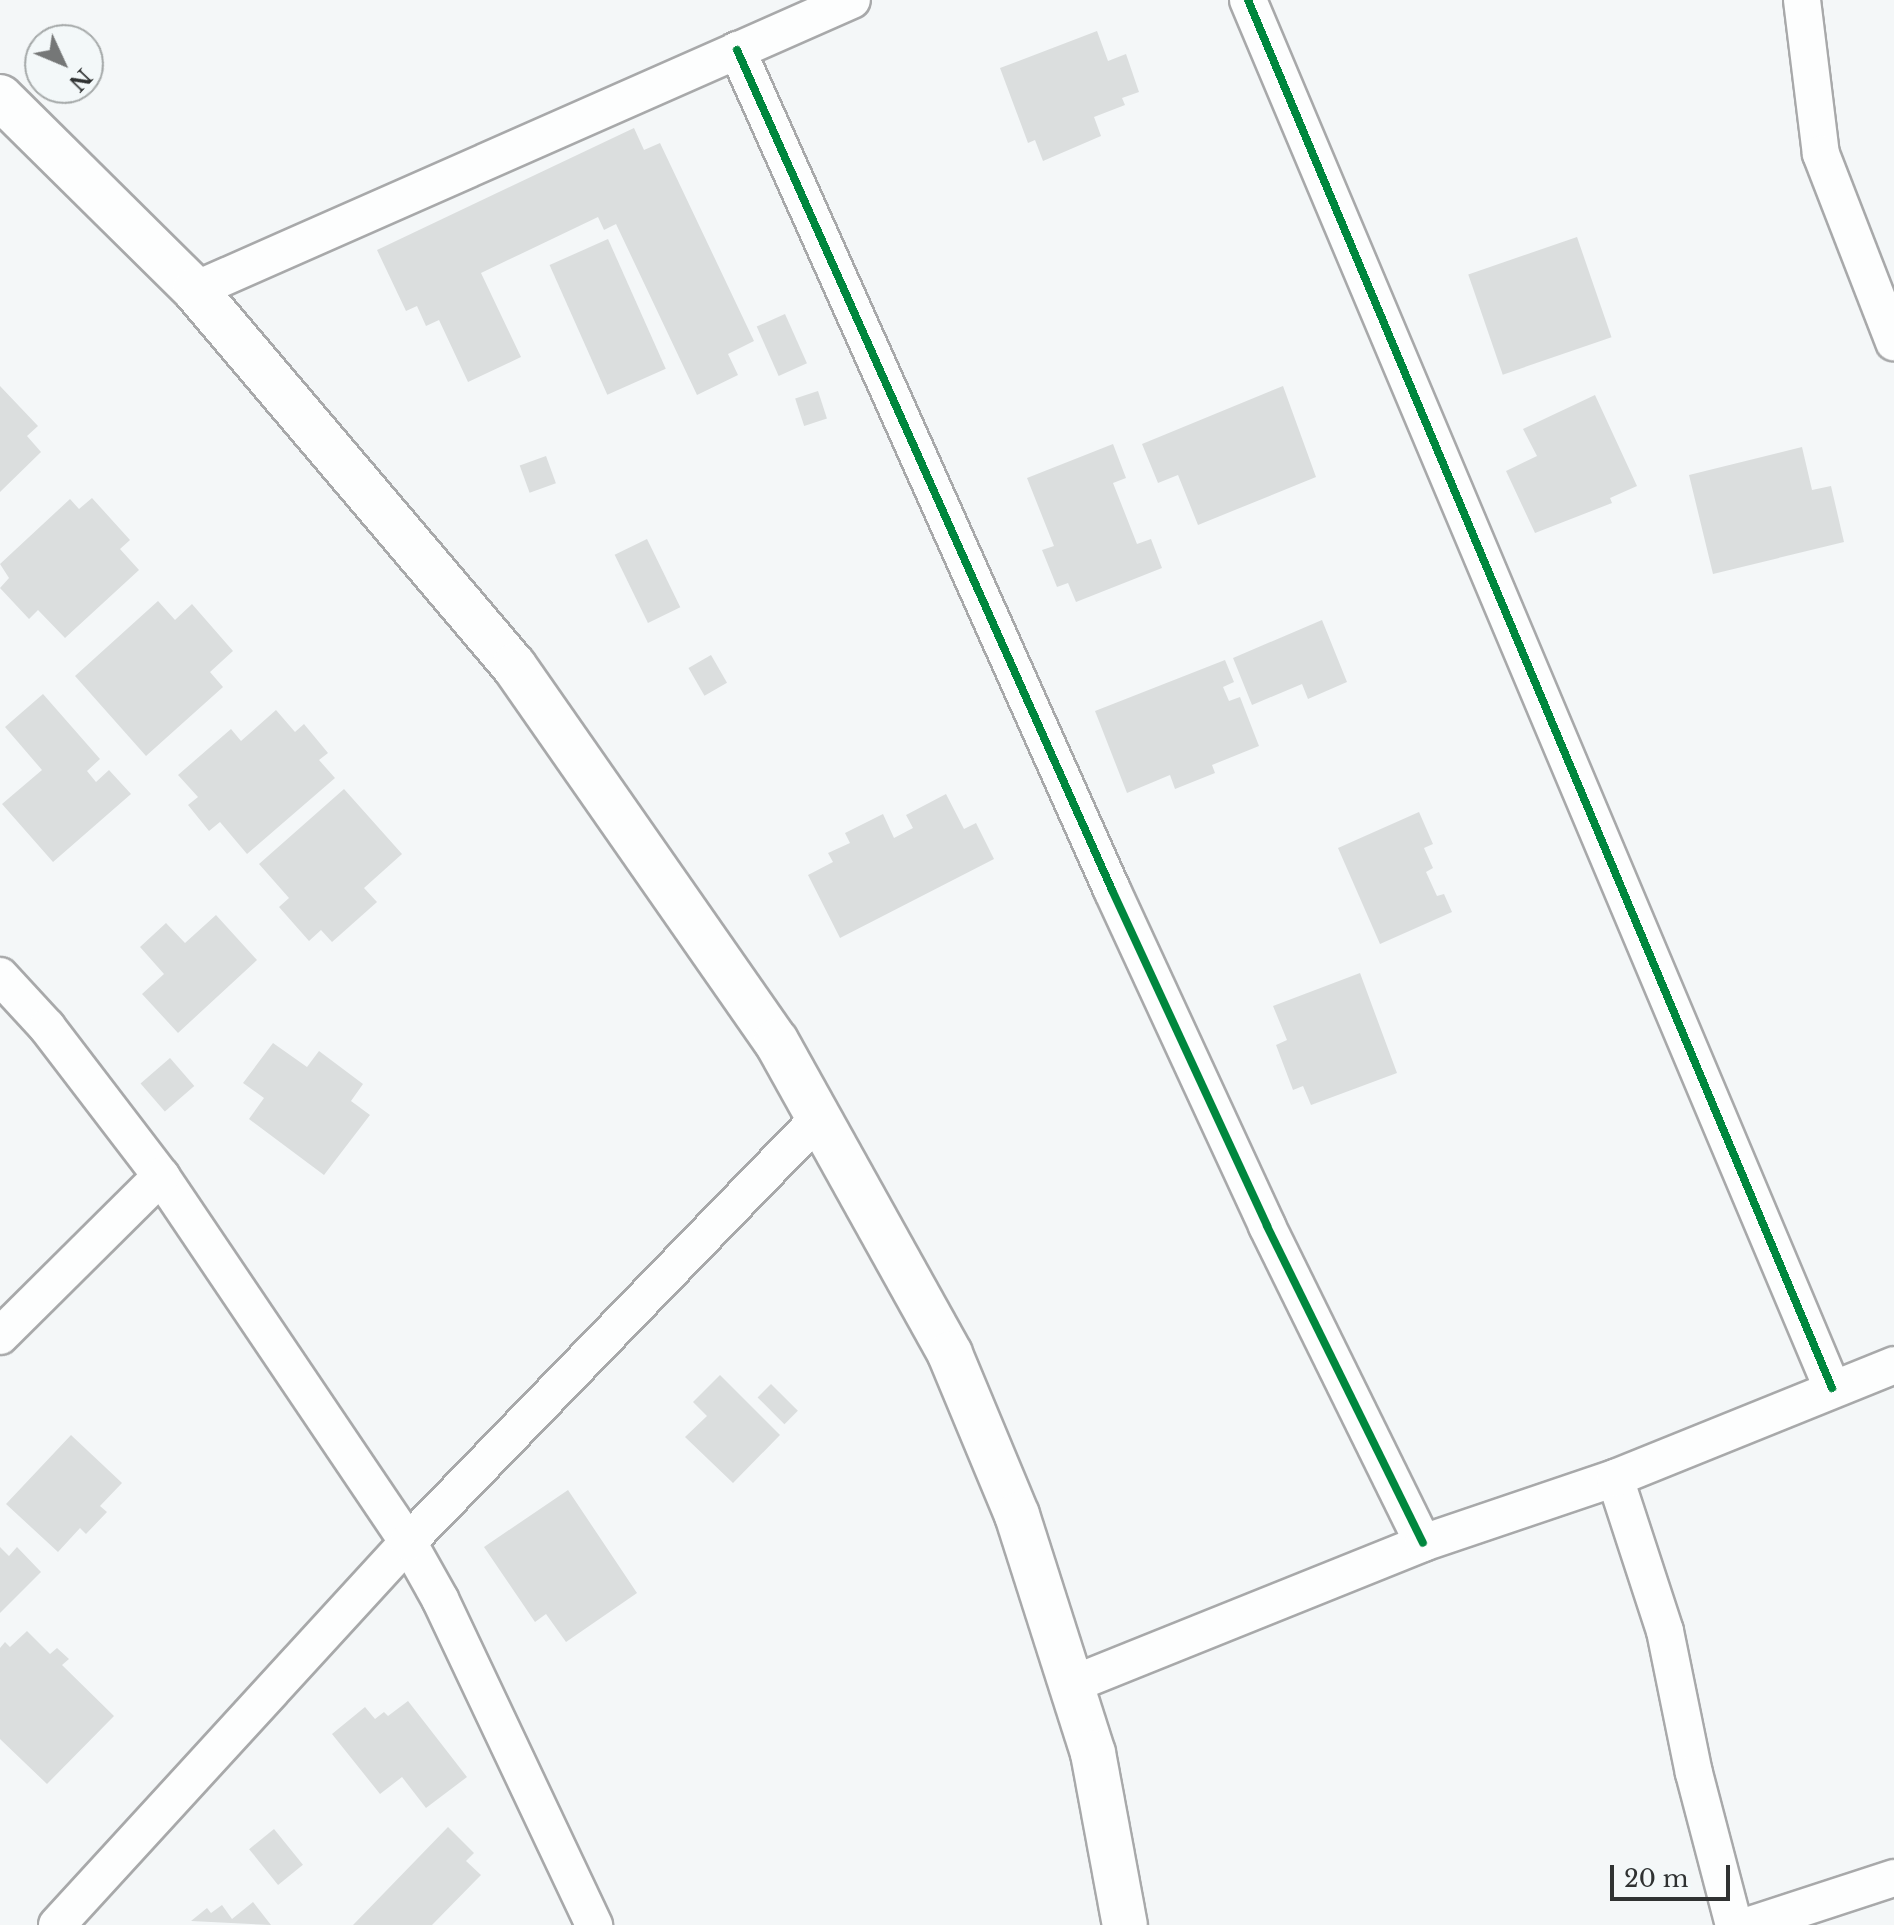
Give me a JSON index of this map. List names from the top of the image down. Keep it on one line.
{"scale_bar":"20 m","north":"bottom right"}
